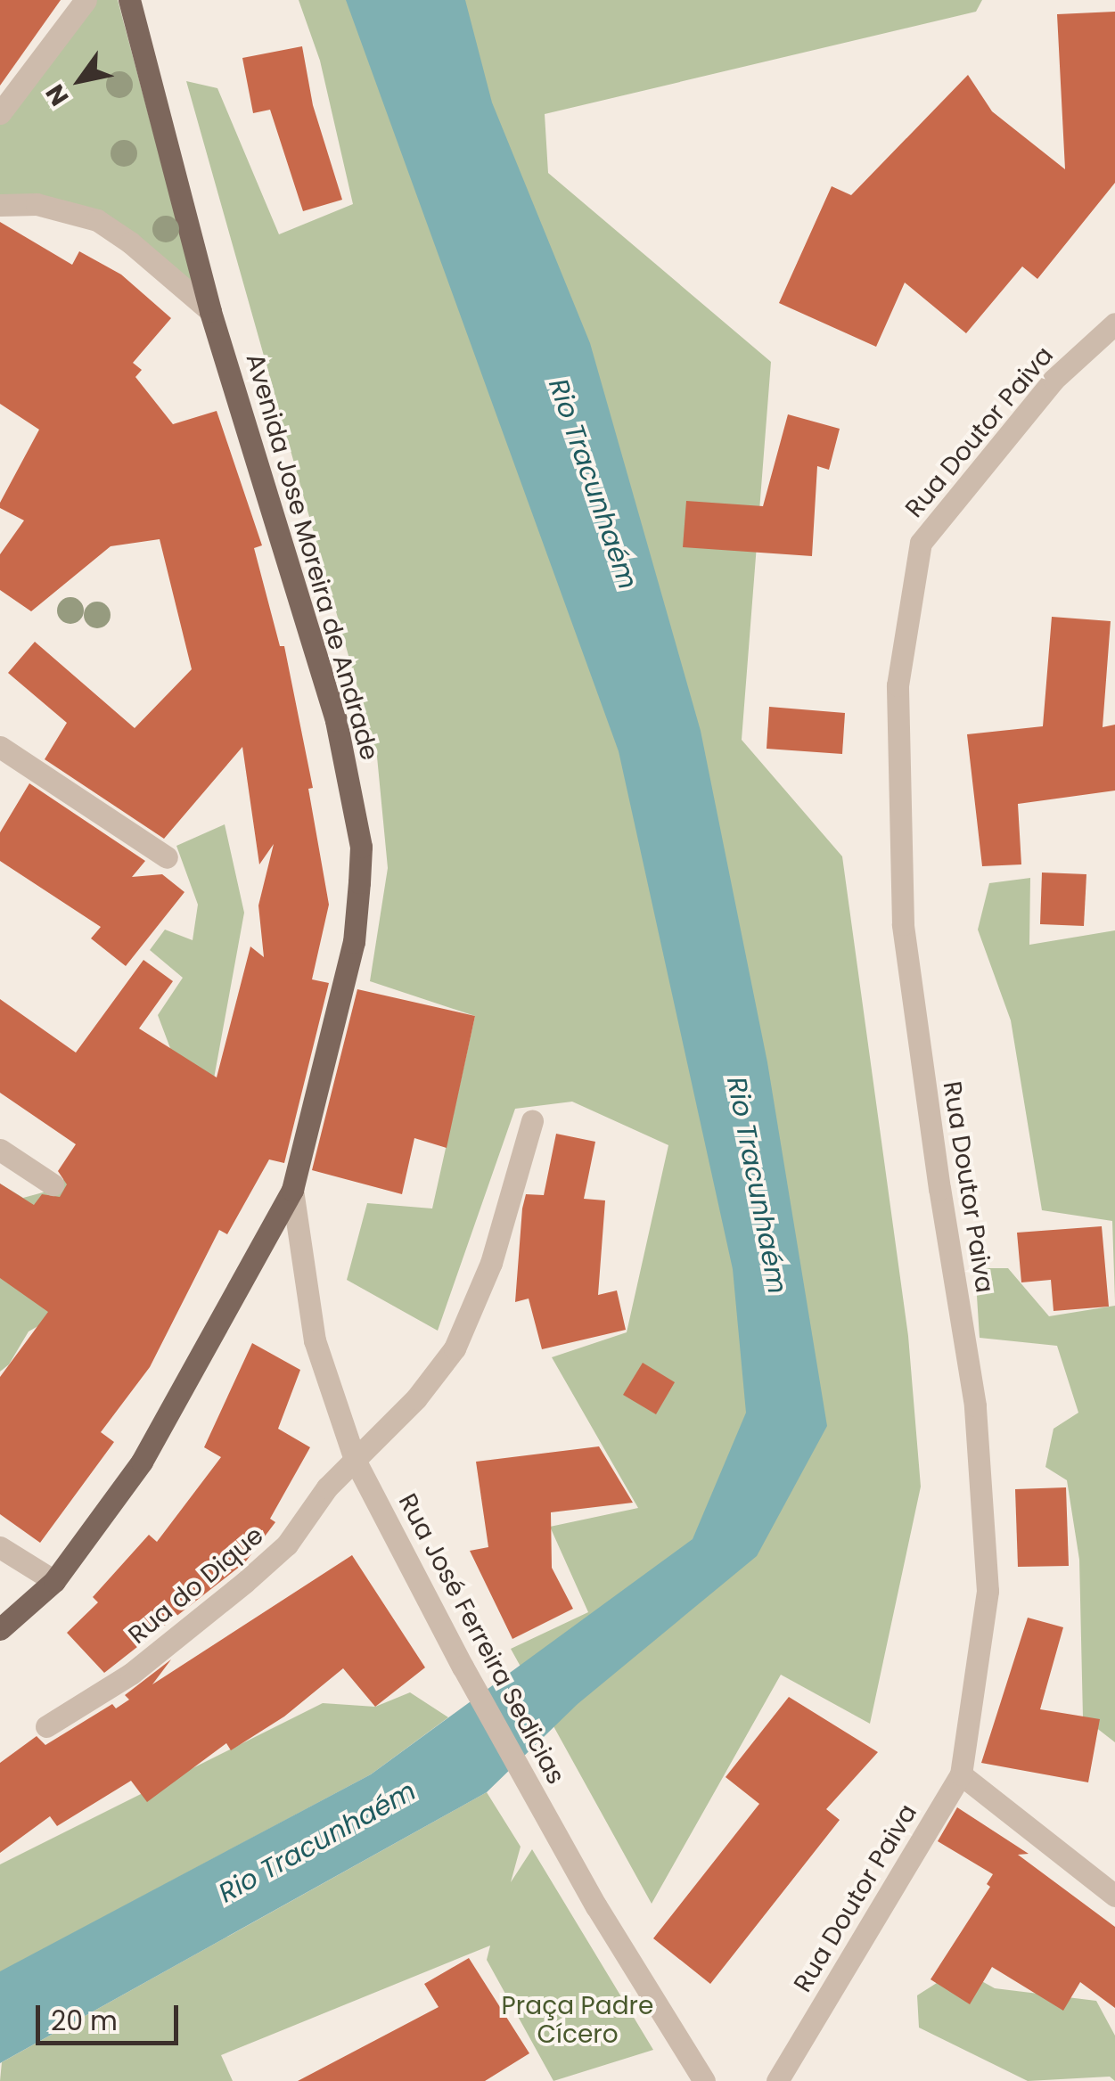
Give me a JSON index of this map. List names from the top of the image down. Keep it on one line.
{"streets":{"main road":["Avenida Jose Moreira de Andrade"],"street":["Rua Doutor Paiva","Rua do Dique","Rua José Ferreira Sedicias"]},"crossings":[["Avenida Jose Moreira de Andrade","Rua José Ferreira Sedicias"],["Rua do Dique","Rua José Ferreira Sedicias"]],"water":["Rio Tracunhaém"],"parks":["Praça Padre Cícero"],"scale_bar":"20 m","north":"bottom left"}
